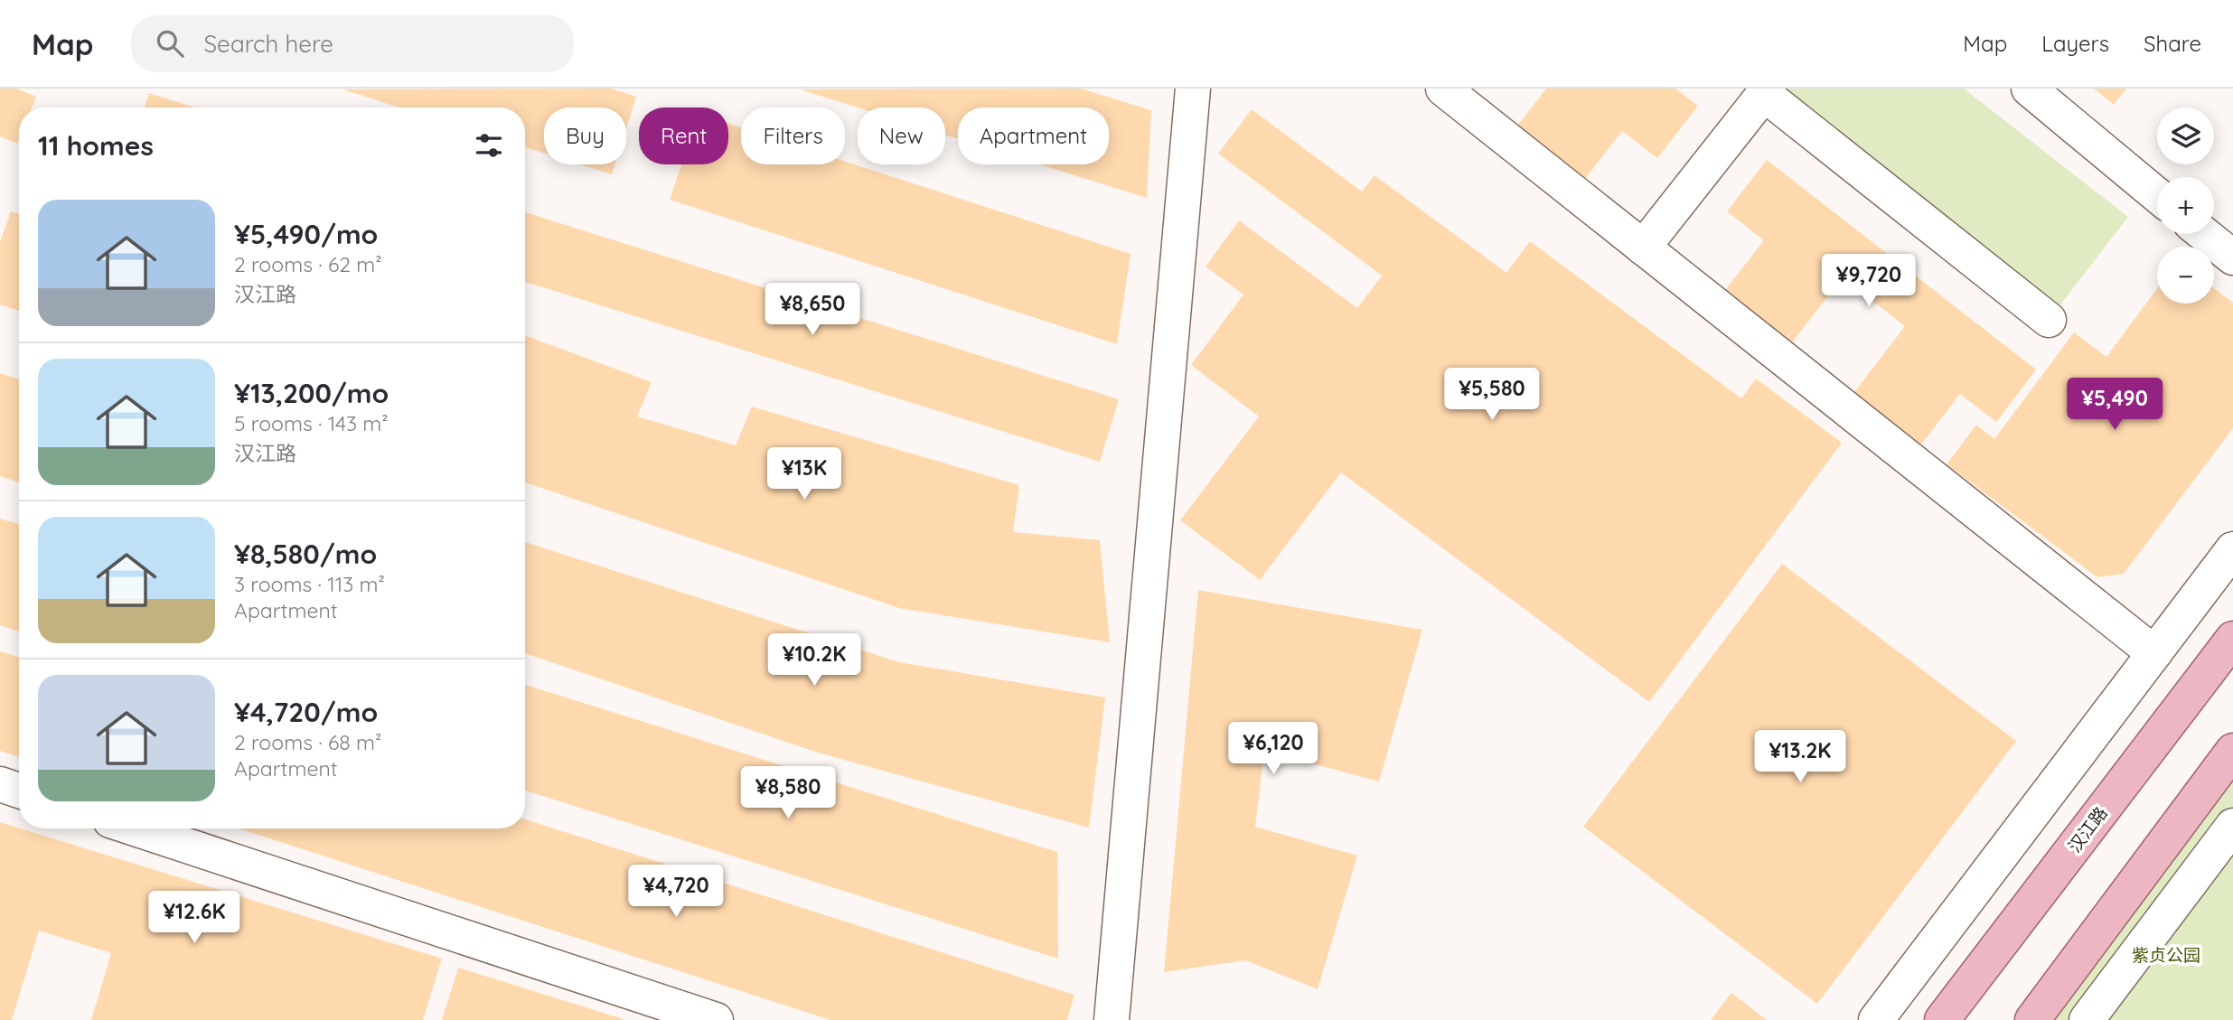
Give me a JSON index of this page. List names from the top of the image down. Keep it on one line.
{"streets":{"main road":["汉江路"]},"parks":["紫贞公园"],"page":{"header":"Map","search":"Search here","nav":["Map","Layers","Share"],"map_buttons":["+","−"],"chip":["Buy","Rent","Filters","New","Apartment"],"heading":"11 homes","list":[{"name":"¥5,490/mo","note":"2 rooms · 62 m² · 汉江路"},{"name":"¥13,200/mo","note":"5 rooms · 143 m² · 汉江路"},{"name":"¥8,580/mo","note":"3 rooms · 113 m² · Apartment"},{"name":"¥4,720/mo","note":"2 rooms · 68 m² · Apartment"}],"price":["¥9,720","¥8,650","¥5,580","¥5,490","¥13K","¥10.2K","¥6,120","¥13.2K","¥8,580","¥4,720","¥12.6K"]}}
